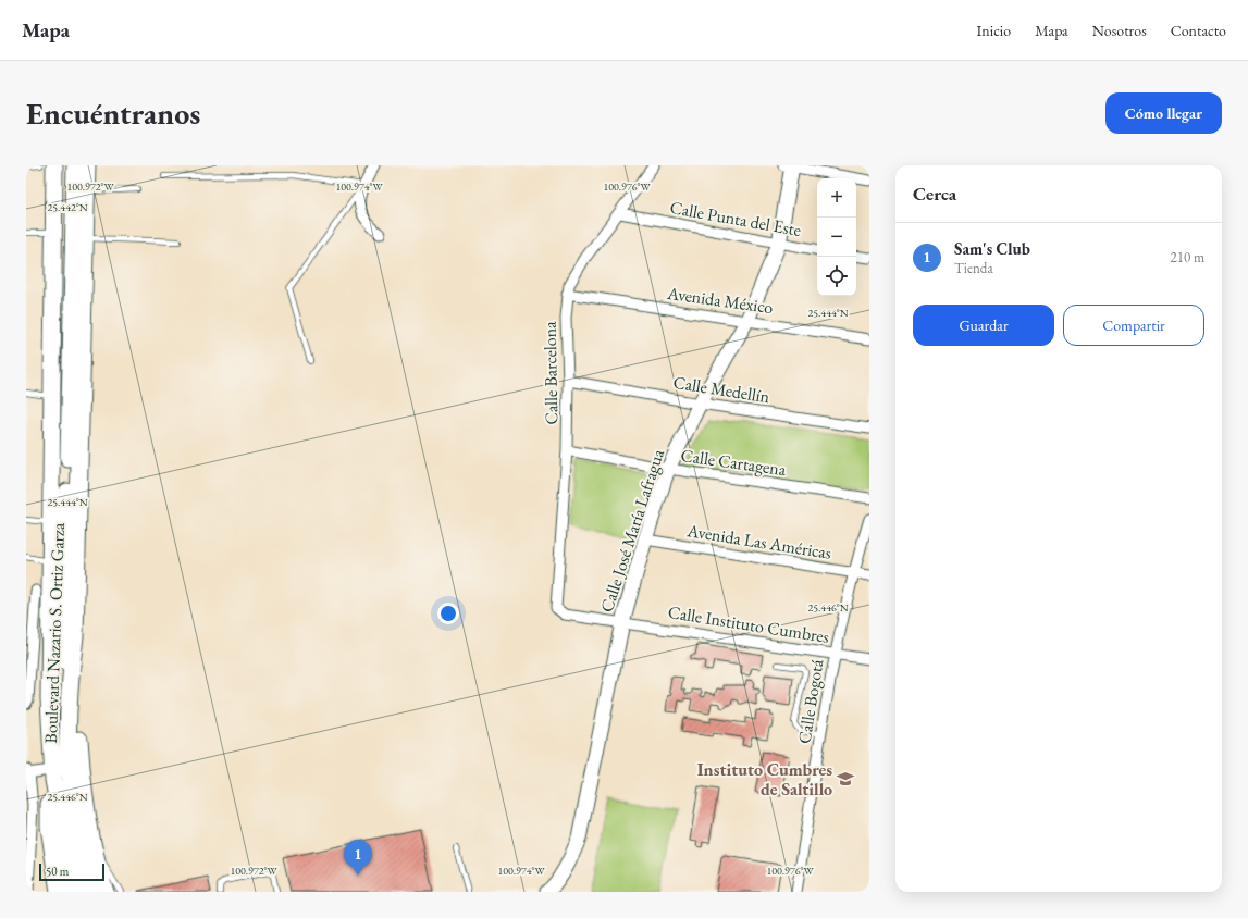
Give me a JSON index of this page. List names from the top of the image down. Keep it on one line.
{"streets":{"highway":["Boulevard Nazario S. Ortiz Garza"],"main road":["Calle José María Lafragua"],"street":["Calle Punta del Este","Avenida México","Calle Barcelona","Calle Medellín","Calle Cartagena","Avenida Las Américas","Calle Instituto Cumbres","Calle Bogotá"]},"crossings":[["Calle Punta del Este","Calle Barcelona"],["Calle Punta del Este","Calle José María Lafragua"],["Avenida México","Calle Barcelona"],["Avenida México","Calle José María Lafragua"],["Calle Barcelona","Calle Medellín"],["Calle Barcelona","Calle Cartagena"],["Calle Barcelona","Calle Instituto Cumbres"],["Calle Medellín","Calle José María Lafragua"],["Calle Cartagena","Calle José María Lafragua"],["Calle José María Lafragua","Avenida Las Américas"],["Calle José María Lafragua","Calle Instituto Cumbres"],["Avenida Las Américas","Calle Bogotá"],["Calle Instituto Cumbres","Calle Bogotá"]],"places":{"school or university":["Instituto Cumbres de Saltillo"]},"scale_bar":"50 m","page":{"header":"Mapa","nav":["Inicio","Mapa","Nosotros","Contacto"],"buttons":["Cómo llegar",["Guardar","Compartir"]],"title":"Encuéntranos","heading":"Cerca","map_buttons":["+","−"],"list":[{"mark":"1","name":"Sam's Club","note":"Tienda","value":"210 m"}],"pins":"1","scale":"50 m"},"coordinates":["100.972°W","100.974°W","100.976°W","25.442°N","25.444°N","25.446°N"]}
